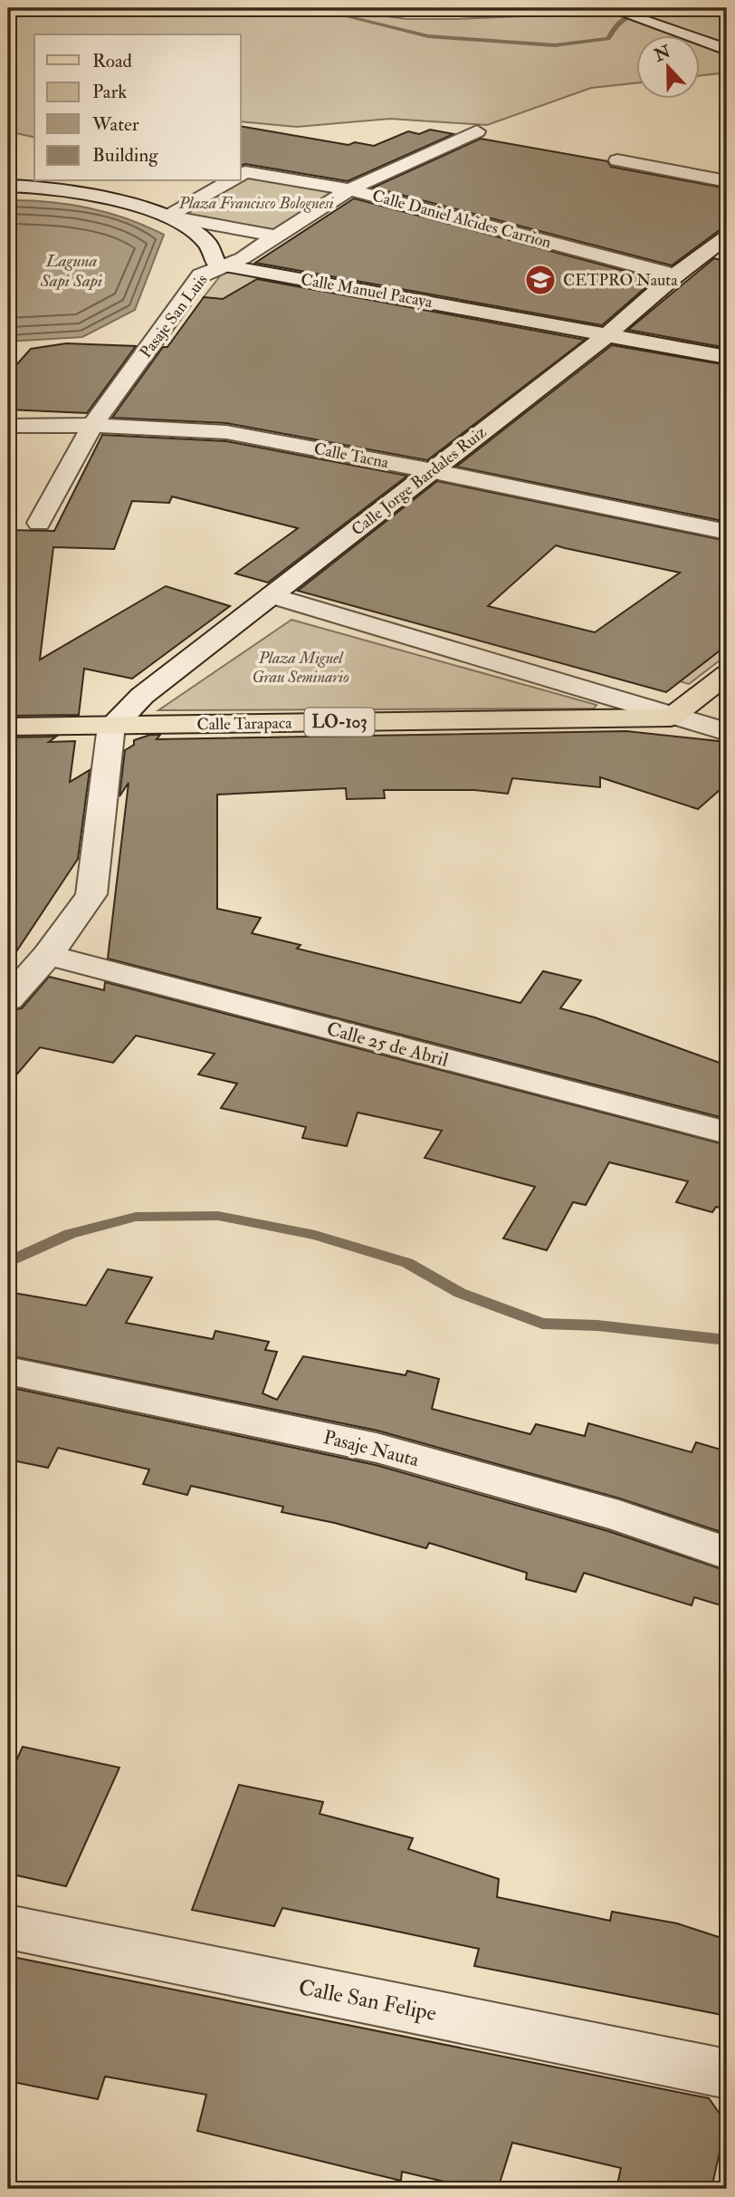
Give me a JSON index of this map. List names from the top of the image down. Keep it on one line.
{"streets":{"main road":["LO-103","Calle Tarapaca"],"street":["Calle Daniel Alcides Carrion","Calle Manuel Pacaya","Pasaje San Luis","Calle Tacna","Calle Jorge Bardales Ruiz","Calle 25 de Abril","Pasaje Nauta","Calle San Felipe"]},"crossings":[["Calle Daniel Alcides Carrion","Pasaje San Luis"],["Calle Daniel Alcides Carrion","Calle Jorge Bardales Ruiz"],["Calle Manuel Pacaya","Pasaje San Luis"],["Calle Manuel Pacaya","Calle Jorge Bardales Ruiz"],["Pasaje San Luis","Calle Tacna"],["Calle Tacna","Calle Jorge Bardales Ruiz"],["Calle Jorge Bardales Ruiz","Calle Tarapaca"]],"water":["Laguna Sapi Sapi"],"parks":["Plaza Francisco Bolognesi","Plaza Miguel Grau Seminario"],"places":{"school or university":["CETPRO Nauta"]},"legend":["Road","Park","Water","Building"],"north":"top"}
